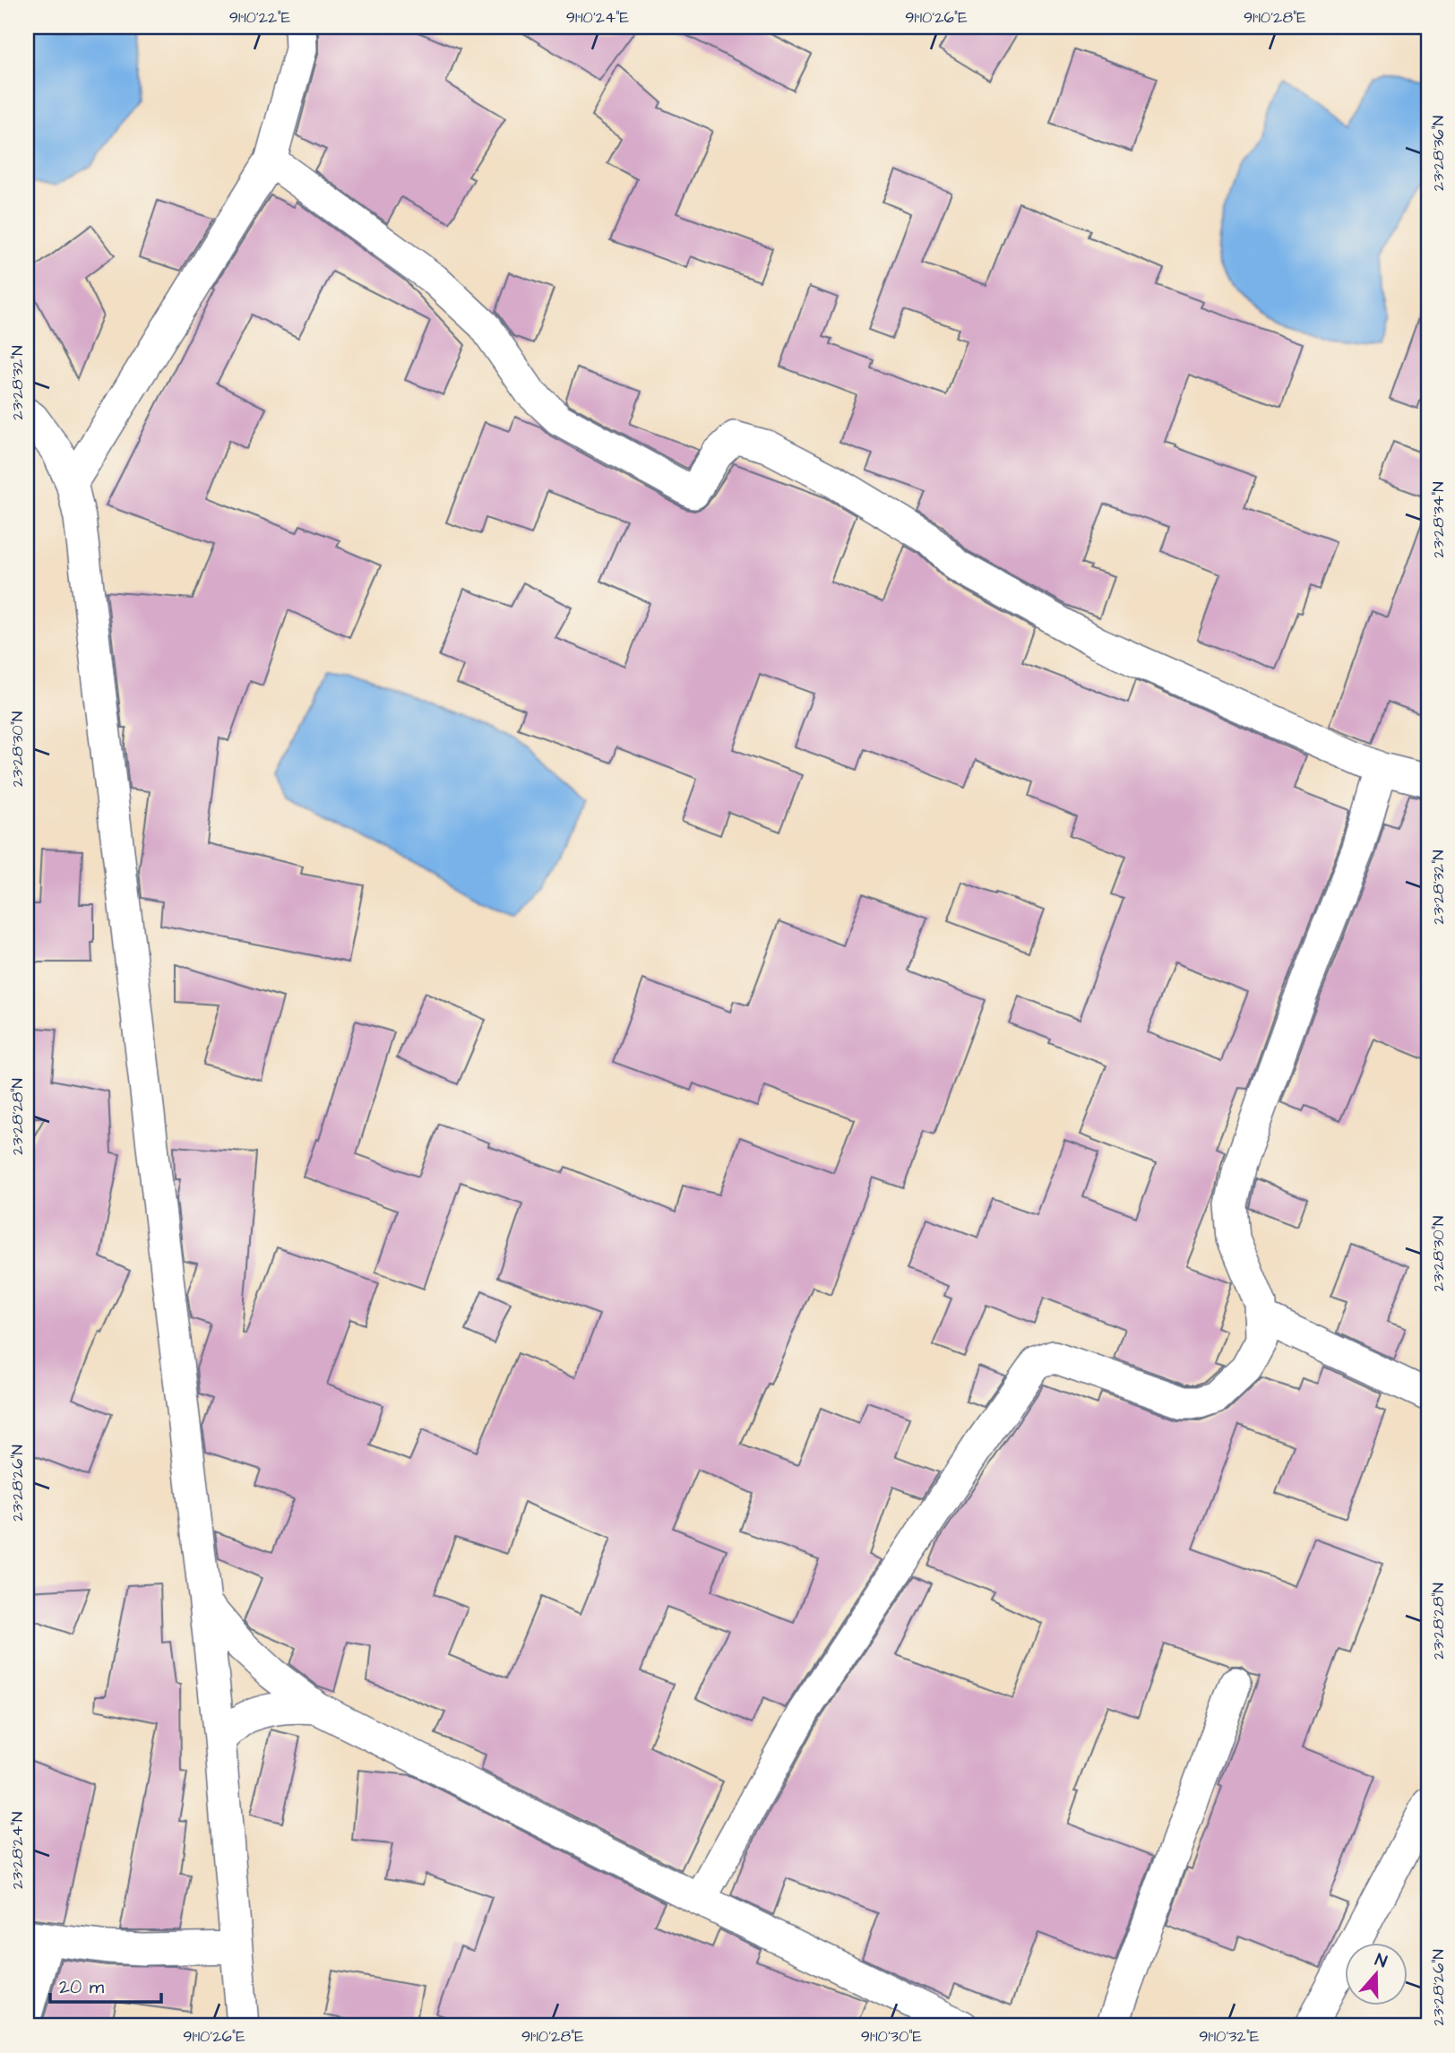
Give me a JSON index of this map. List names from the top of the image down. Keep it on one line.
{"scale_bar":"20 m","north":"top","coordinates":["91°10'22\"E","91°10'24\"E","91°10'26\"E","91°10'28\"E","23°28'36\"N","23°28'32\"N","23°28'34\"N","23°28'30\"N","23°28'28\"N","23°28'26\"N","23°28'24\"N","91°10'30\"E","91°10'32\"E"]}
